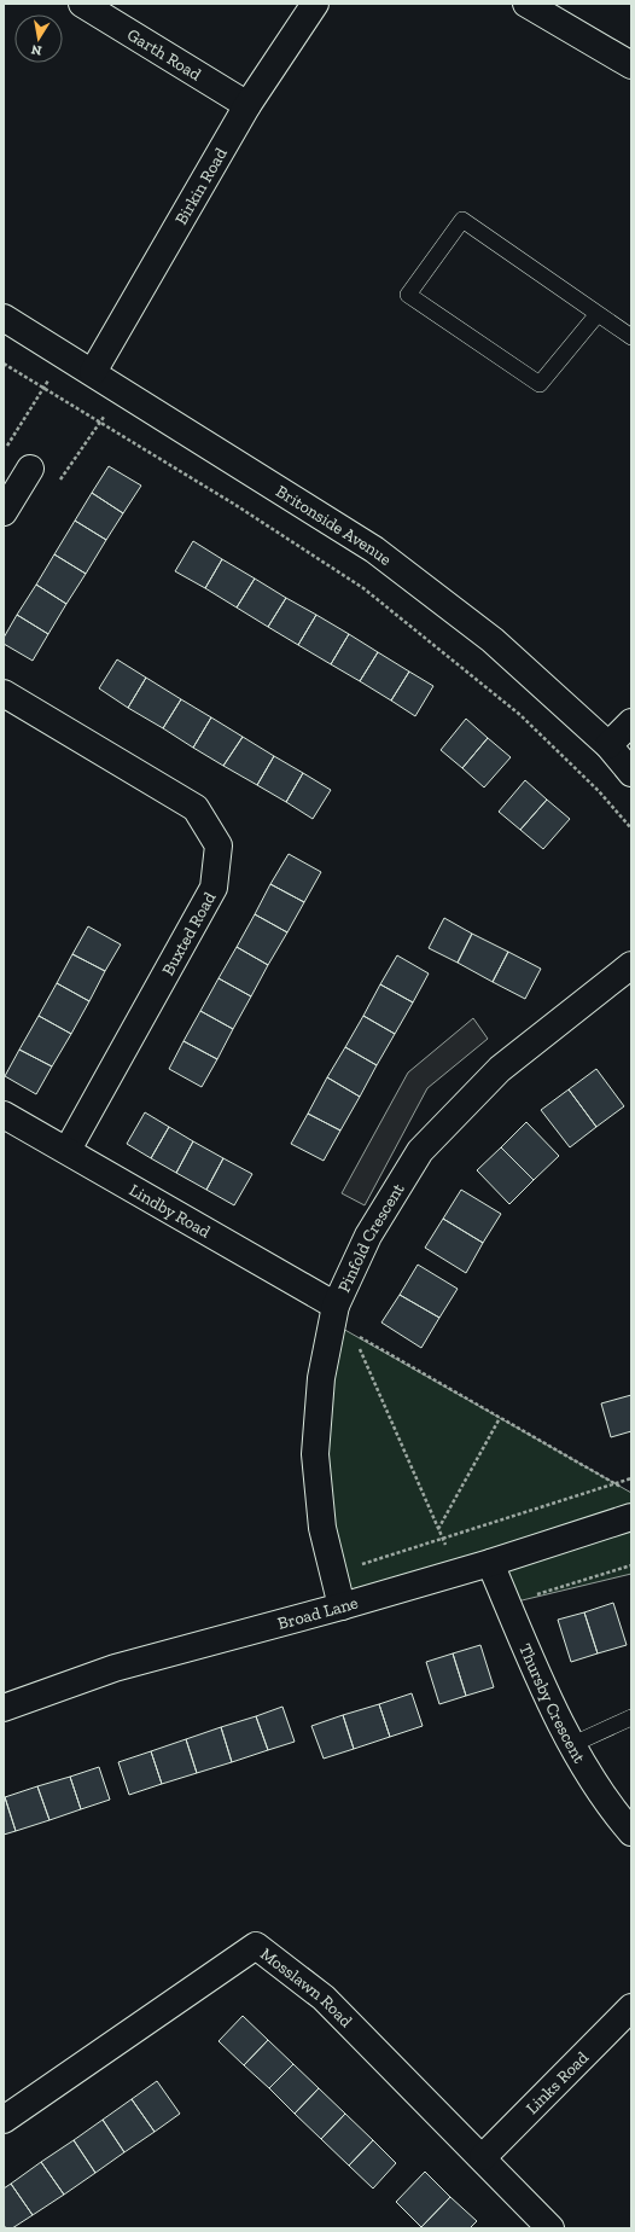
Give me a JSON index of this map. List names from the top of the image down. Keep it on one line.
{"streets":{"street":["Garth Road","Birkin Road","Britonside Avenue","Buxted Road","Lindby Road","Pinfold Crescent","Broad Lane","Thursby Crescent","Mosslawn Road","Links Road"]},"crossings":[["Garth Road","Birkin Road"],["Birkin Road","Britonside Avenue"],["Buxted Road","Lindby Road"],["Lindby Road","Pinfold Crescent"],["Pinfold Crescent","Broad Lane"],["Broad Lane","Thursby Crescent"],["Mosslawn Road","Links Road"]],"north":"bottom"}
